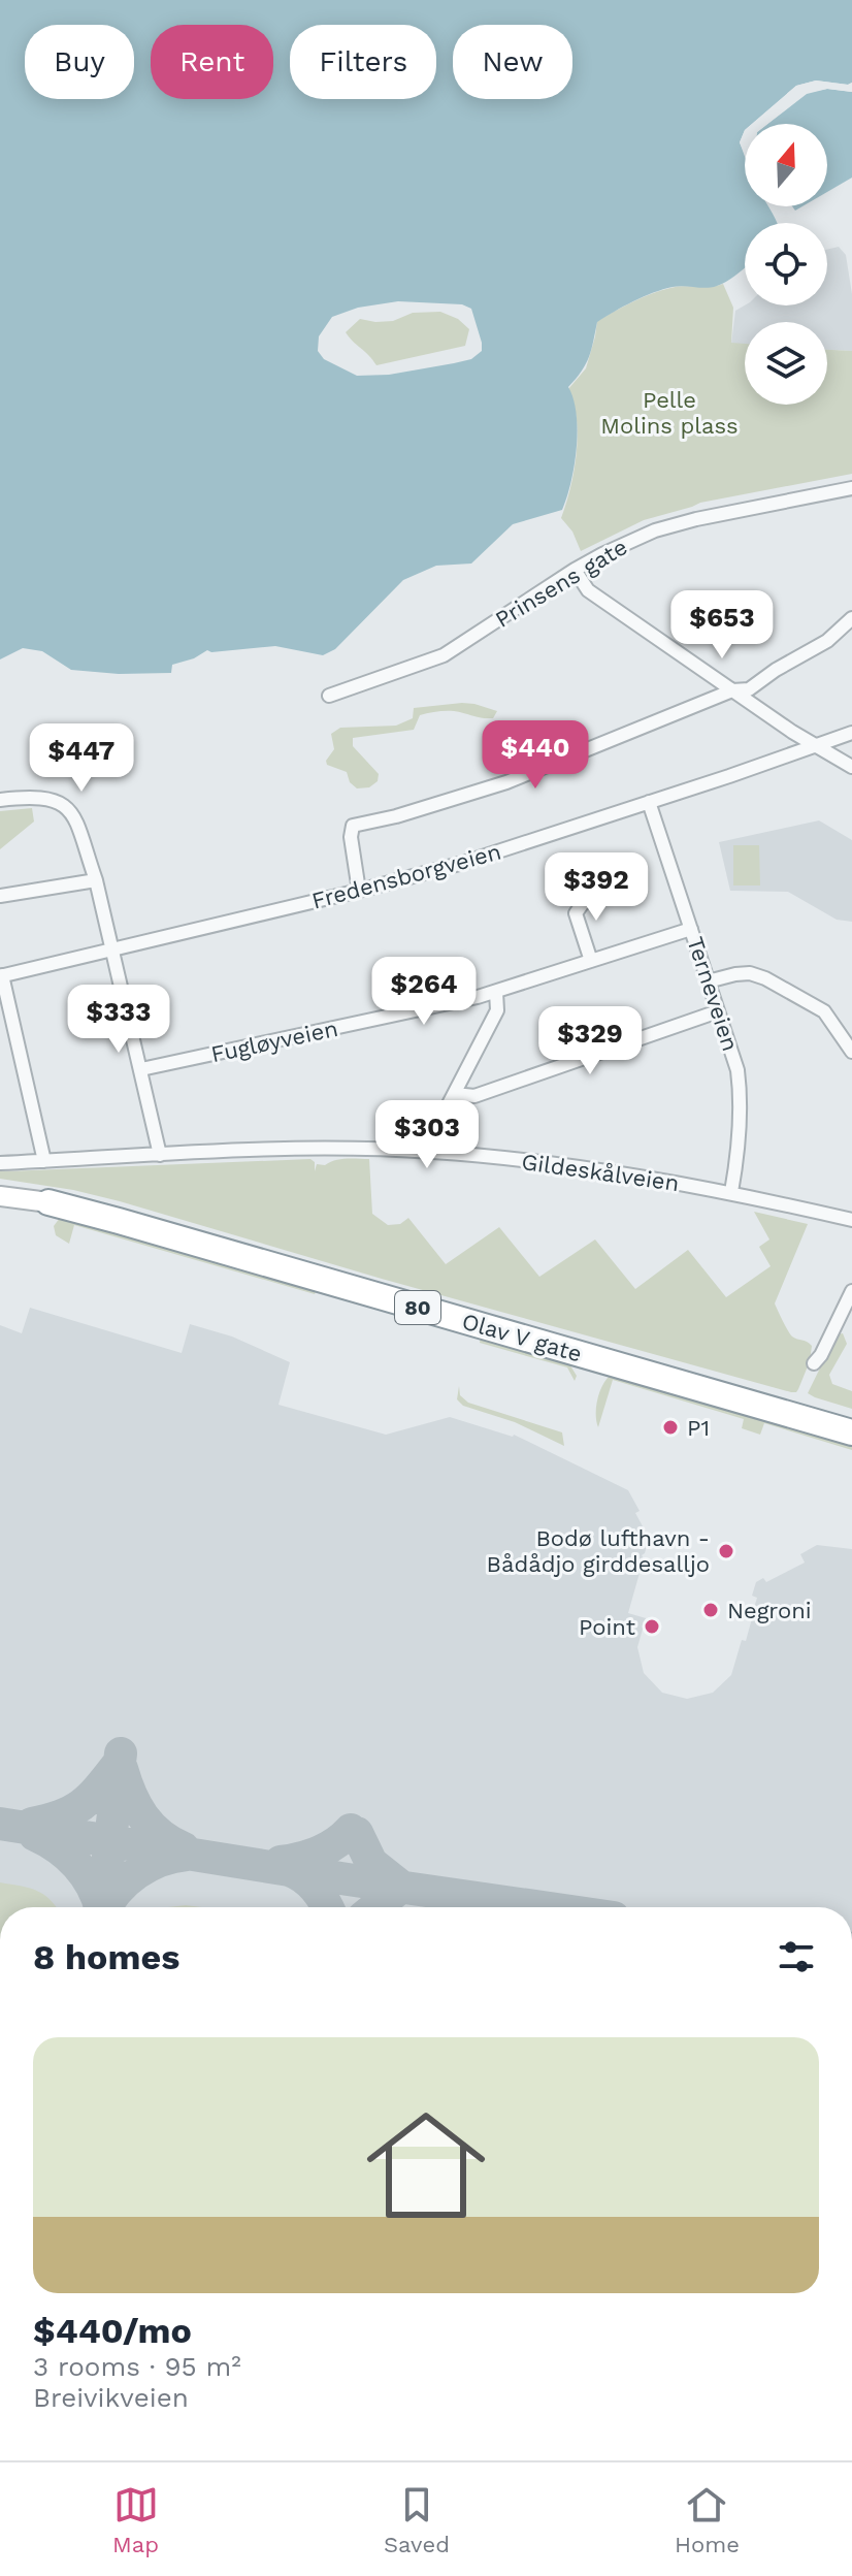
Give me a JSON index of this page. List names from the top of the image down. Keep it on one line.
{"streets":{"highway":["80","Olav V gate"],"street":["Prinsens gate","Fredensborgveien","Terneveien","Fugløyveien","Gildeskålveien"]},"crossings":[["Fredensborgveien","Terneveien"],["Terneveien","Fugløyveien"],["Terneveien","Gildeskålveien"]],"parks":["Pelle Molins plass"],"places":["P1","Bodø lufthavn - Bådådjo girddesalljo","Negroni","Point"],"north":"top","page":{"chip":["Buy","Rent","Filters","New"],"price":["$653","$440","$447","$392","$264","$333","$329","$303"],"heading":"8 homes","list":[{"name":"$440/mo","note":"3 rooms · 95 m² · Breivikveien"}],"tabs":["Map","Saved","Home"]}}
